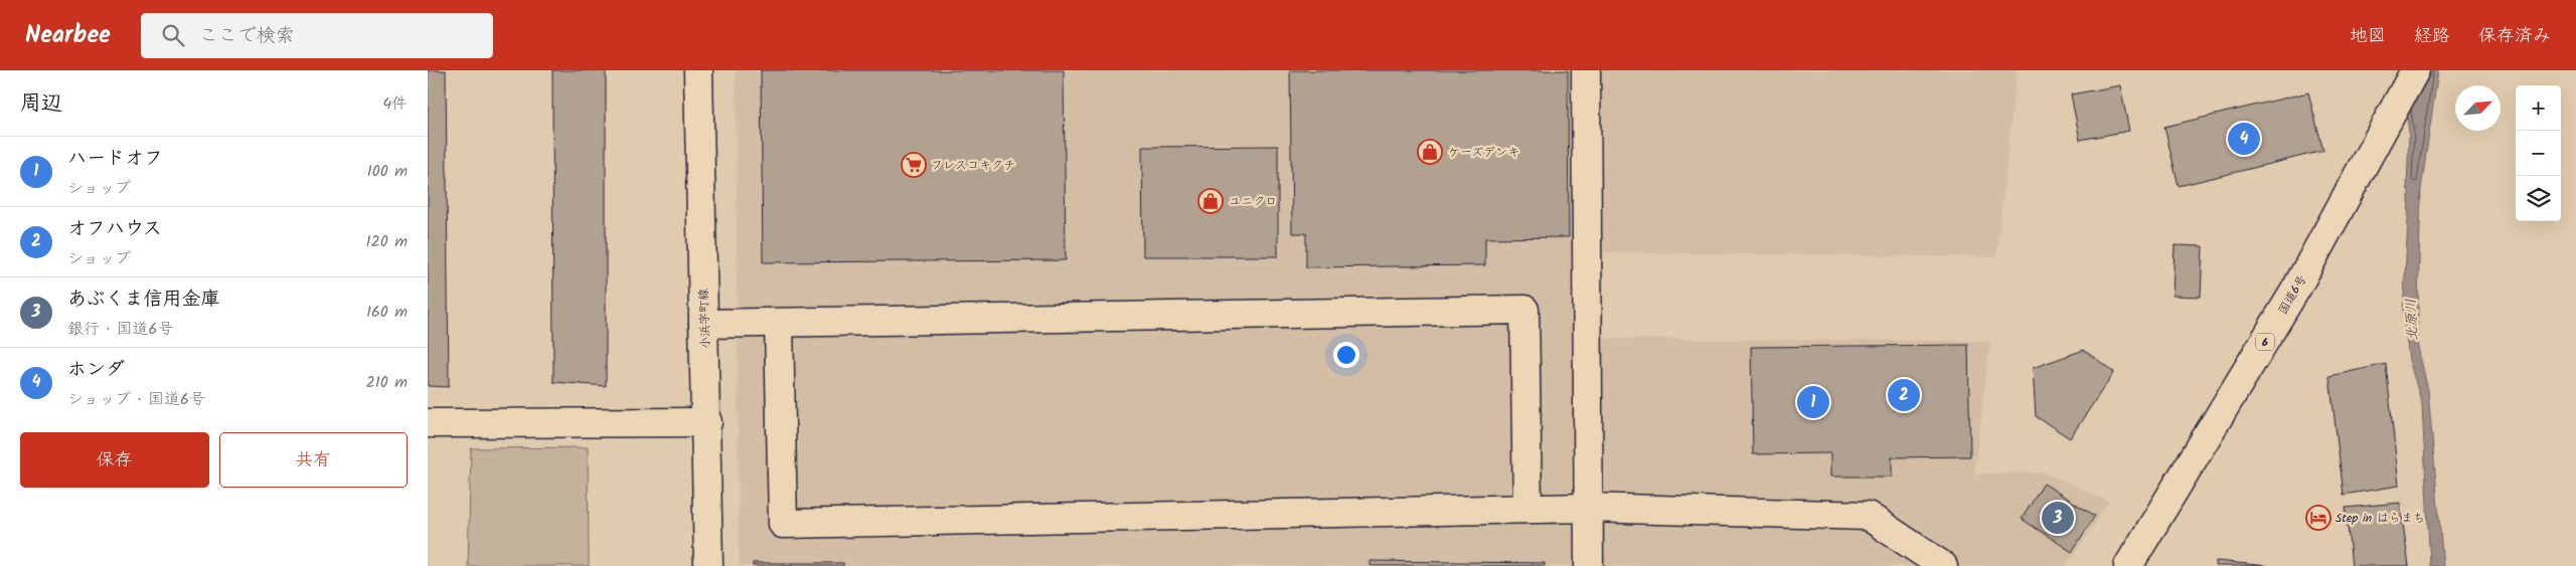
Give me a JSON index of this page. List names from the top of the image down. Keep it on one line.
{"streets":{"main road":["国道6号","小浜字町線","6"]},"water":["北原川"],"places":{"shop":["ケーズデンキ","ユニクロ"],"supermarket":["フレスコキクチ"],"hotel":["Step in はらまち"]},"north":"top right","page":{"header":"Nearbee","search":"ここで検索","nav":["地図","経路","保存済み"],"heading":["周辺","4件"],"map_buttons":["+","−"],"pins":["4","2","1","3"],"list":[{"mark":"1","name":"ハードオフ","note":"ショップ","value":"100 m"},{"mark":"2","name":"オフハウス","note":"ショップ","value":"120 m"},{"mark":"3","name":"あぶくま信用金庫","note":"銀行 · 国道6号","value":"160 m"},{"mark":"4","name":"ホンダ","note":"ショップ · 国道6号","value":"210 m"}],"buttons":["保存","共有"]}}
